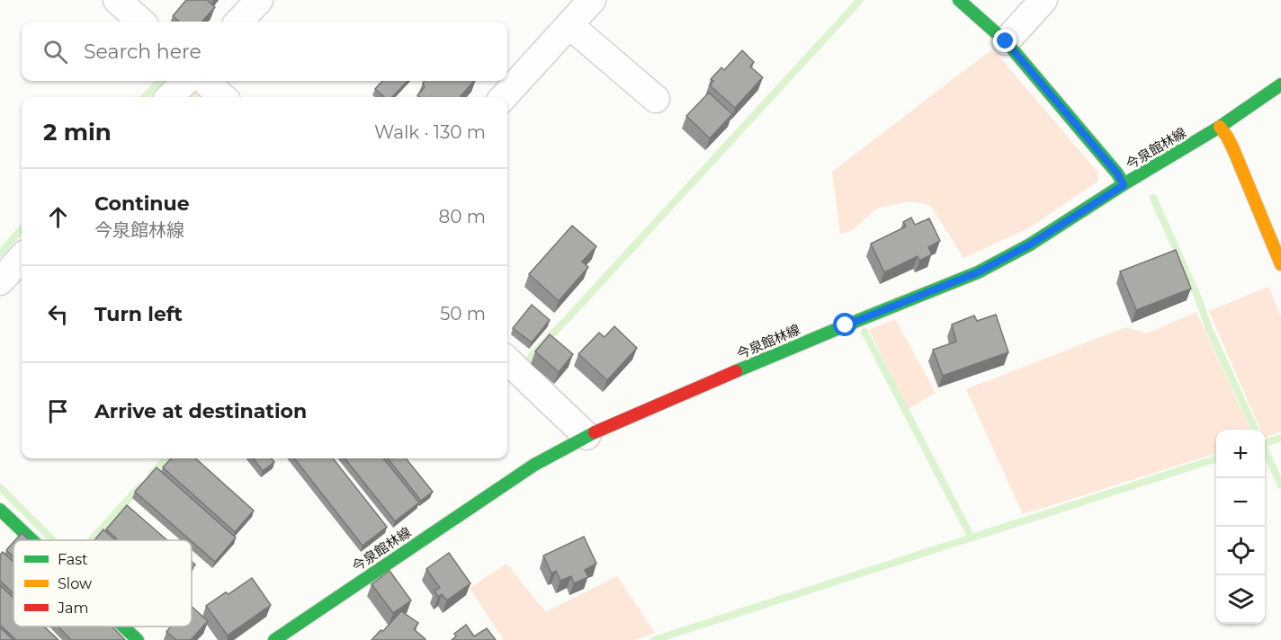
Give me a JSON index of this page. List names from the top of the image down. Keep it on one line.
{"streets":{"main road":["今泉館林線"]},"legend":["Fast","Slow","Jam"],"page":{"search":"Search here","heading":["2 min","Walk · 130 m"],"list":[["Continue","今泉館林線","80 m"],["Turn left","50 m"],"Arrive at destination"],"map_buttons":["+","−"]}}
